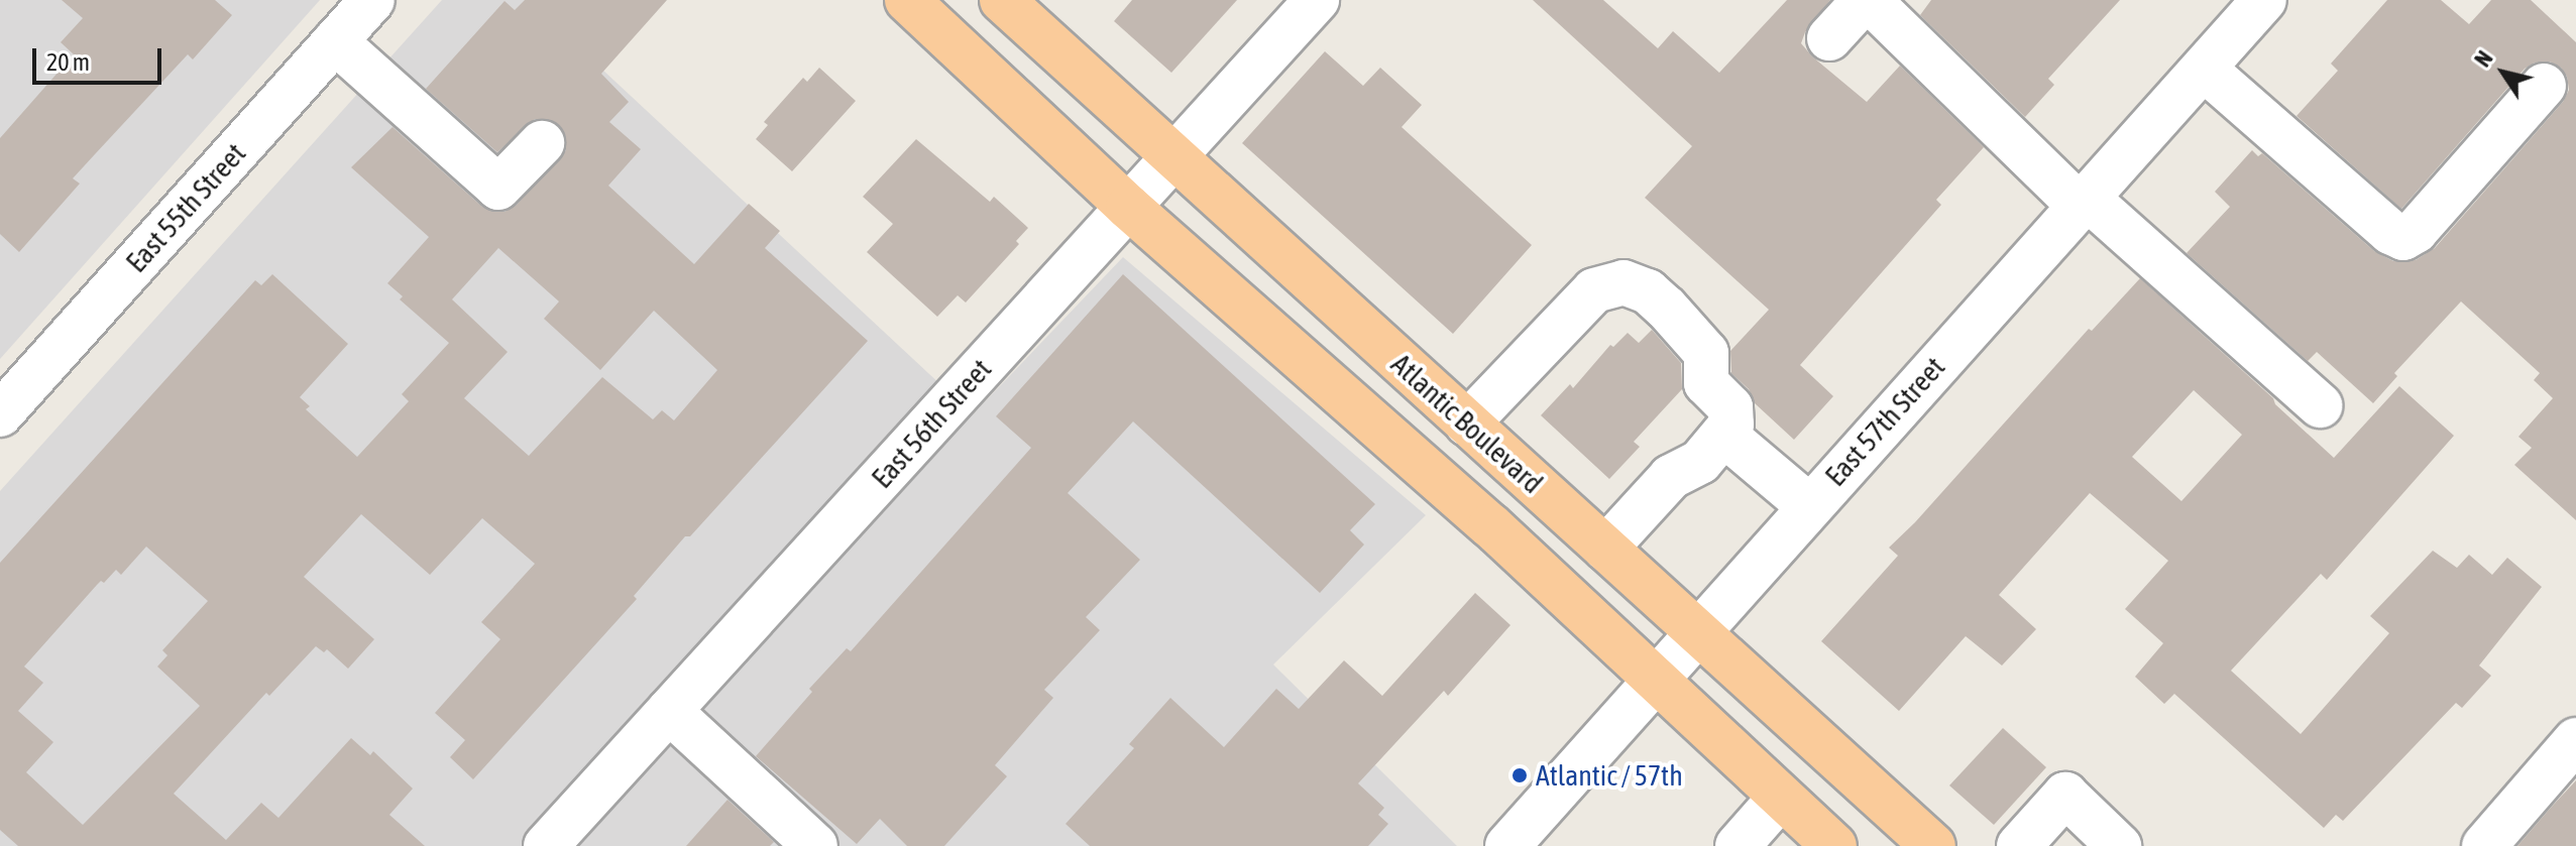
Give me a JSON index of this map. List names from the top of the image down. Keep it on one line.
{"streets":{"main road":["Atlantic Boulevard"],"street":["East 55th Street","East 57th Street","East 56th Street"]},"crossings":[["East 57th Street","Atlantic Boulevard"],["East 56th Street","Atlantic Boulevard"]],"places":["Atlantic / 57th"],"scale_bar":"20 m","north":"top left"}
